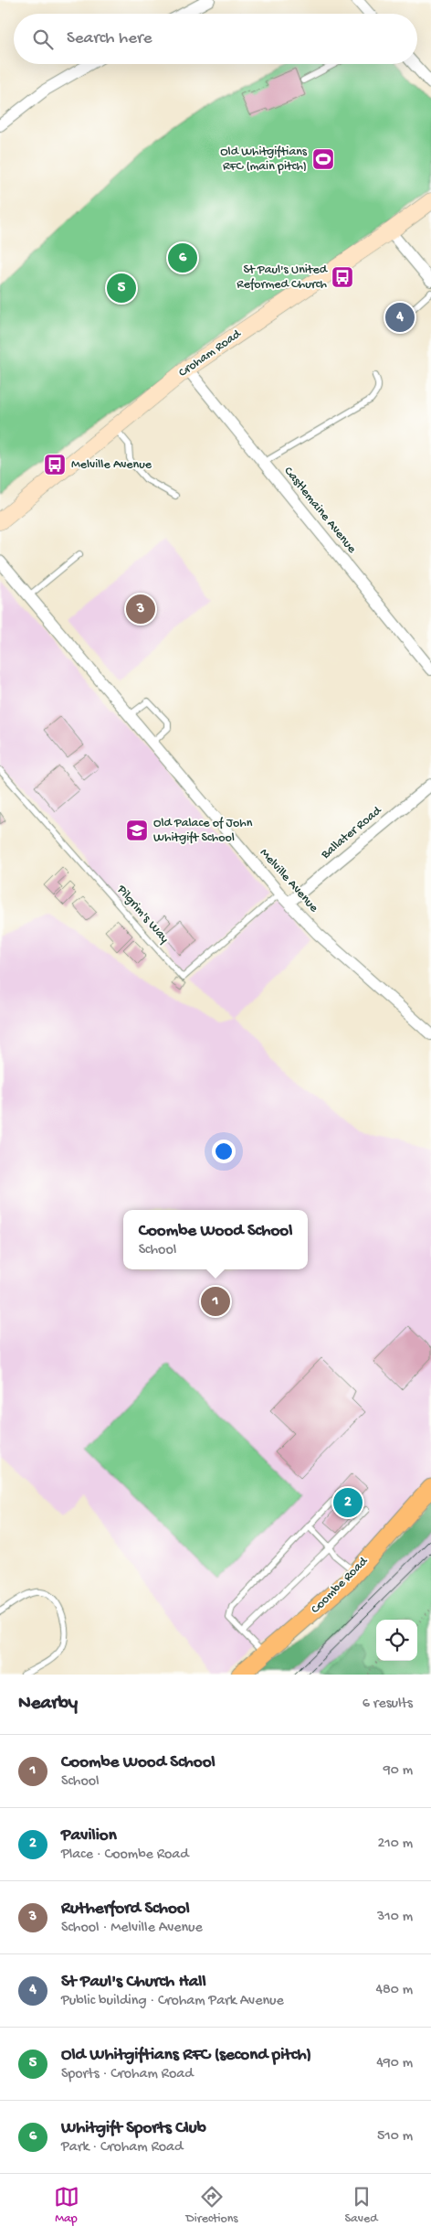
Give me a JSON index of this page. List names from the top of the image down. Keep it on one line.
{"streets":{"main road":["Coombe Road"],"street":["Croham Road","Castlemaine Avenue","Ballater Road","Melville Avenue"],"lane":["Pilgrim's Way"]},"crossings":[["Croham Road","Castlemaine Avenue"],["Ballater Road","Melville Avenue"],["Melville Avenue","Pilgrim's Way"]],"places":{"sports":["Old Whitgiftians RFC (main pitch)"],"bus stop":["St Paul's United Reformed Church","Melville Avenue"],"school or university":["Old Palace of John Whitgift School"]},"page":{"search":"Search here","pins":["6","5","4","3","1","2"],"popup":["Coombe Wood School","School"],"heading":["Nearby","6 results"],"list":[{"mark":"1","name":"Coombe Wood School","note":"School","value":"90 m"},{"mark":"2","name":"Pavilion","note":"Place · Coombe Road","value":"210 m"},{"mark":"3","name":"Rutherford School","note":"School · Melville Avenue","value":"310 m"},{"mark":"4","name":"St Paul's Church Hall","note":"Public building · Croham Park Avenue","value":"480 m"},{"mark":"5","name":"Old Whitgiftians RFC (second pitch)","note":"Sports · Croham Road","value":"490 m"},{"mark":"6","name":"Whitgift Sports Club","note":"Park · Croham Road","value":"510 m"}],"nav":["Map","Directions","Saved"]}}
